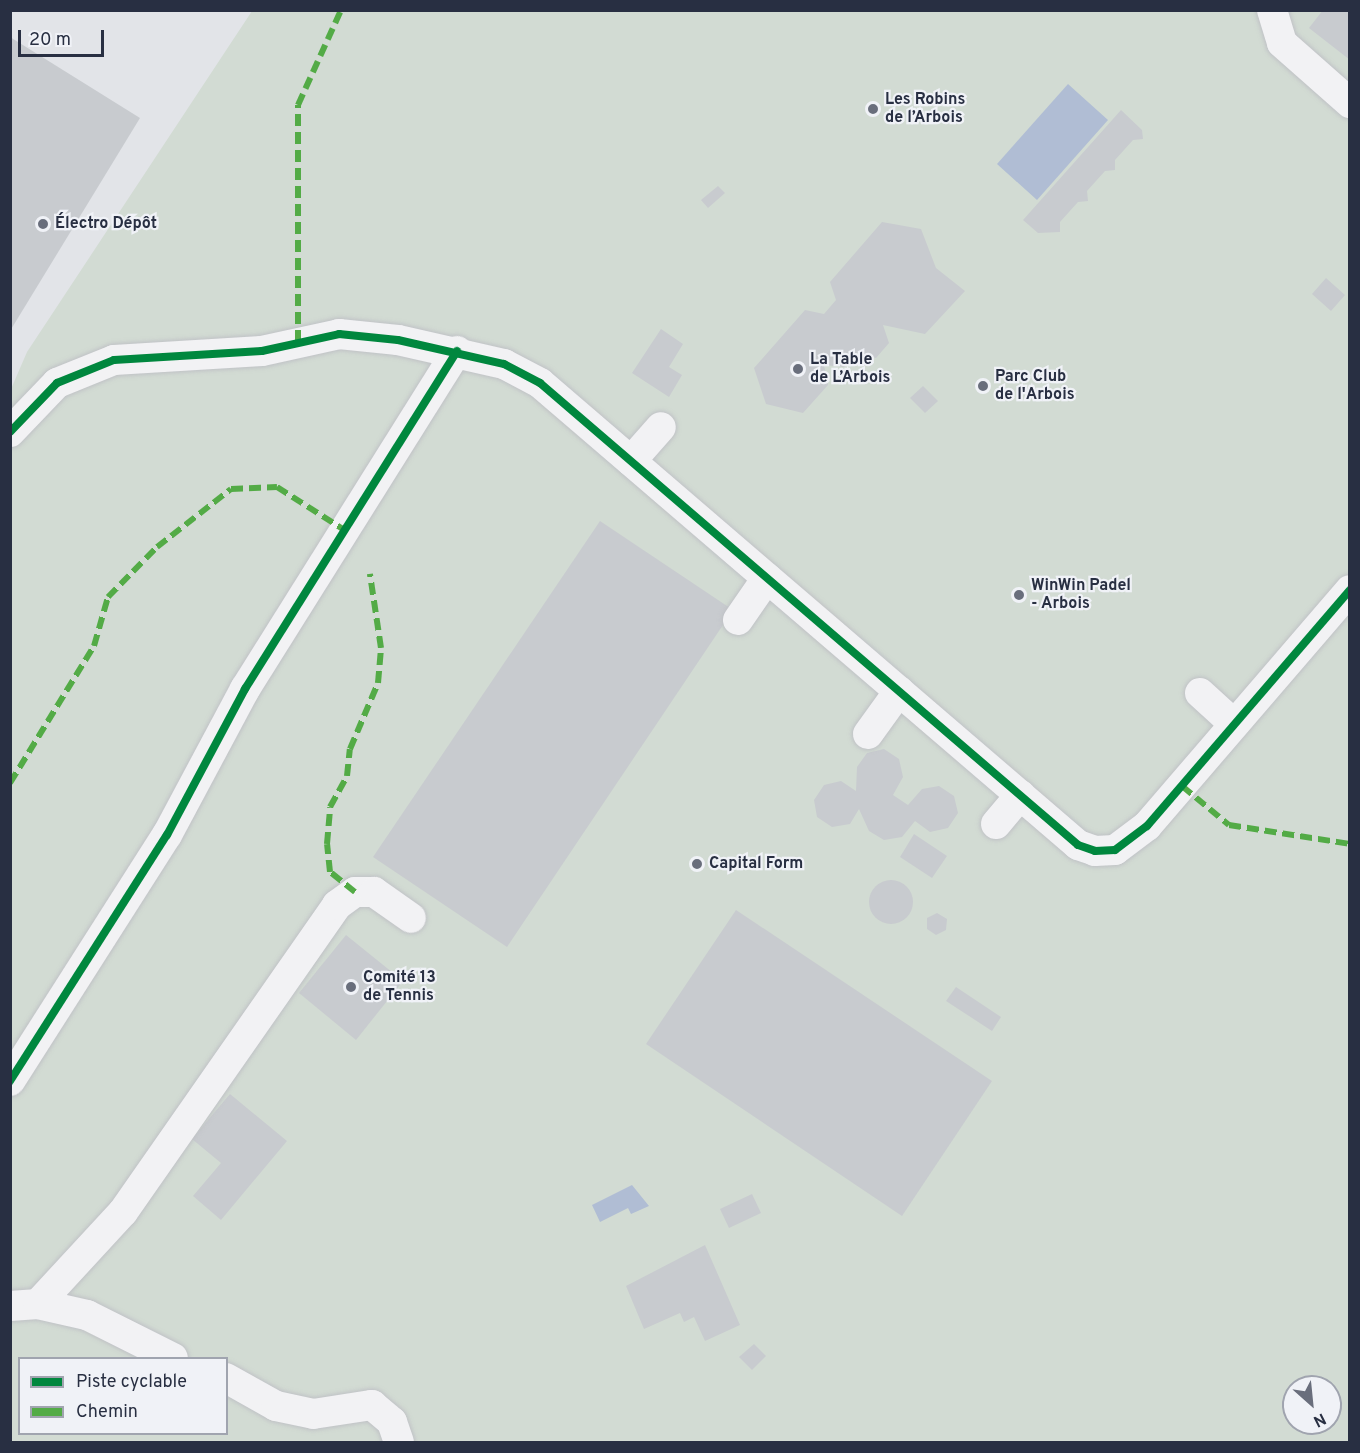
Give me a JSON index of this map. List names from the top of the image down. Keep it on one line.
{"places":["Les Robins de l’Arbois","Électro Dépôt","La Table de L’Arbois","Parc Club de l'Arbois","WinWin Padel - Arbois","Capital Form","Comité 13 de Tennis"],"legend":["Piste cyclable","Chemin"],"scale_bar":"20 m","north":"bottom right"}
